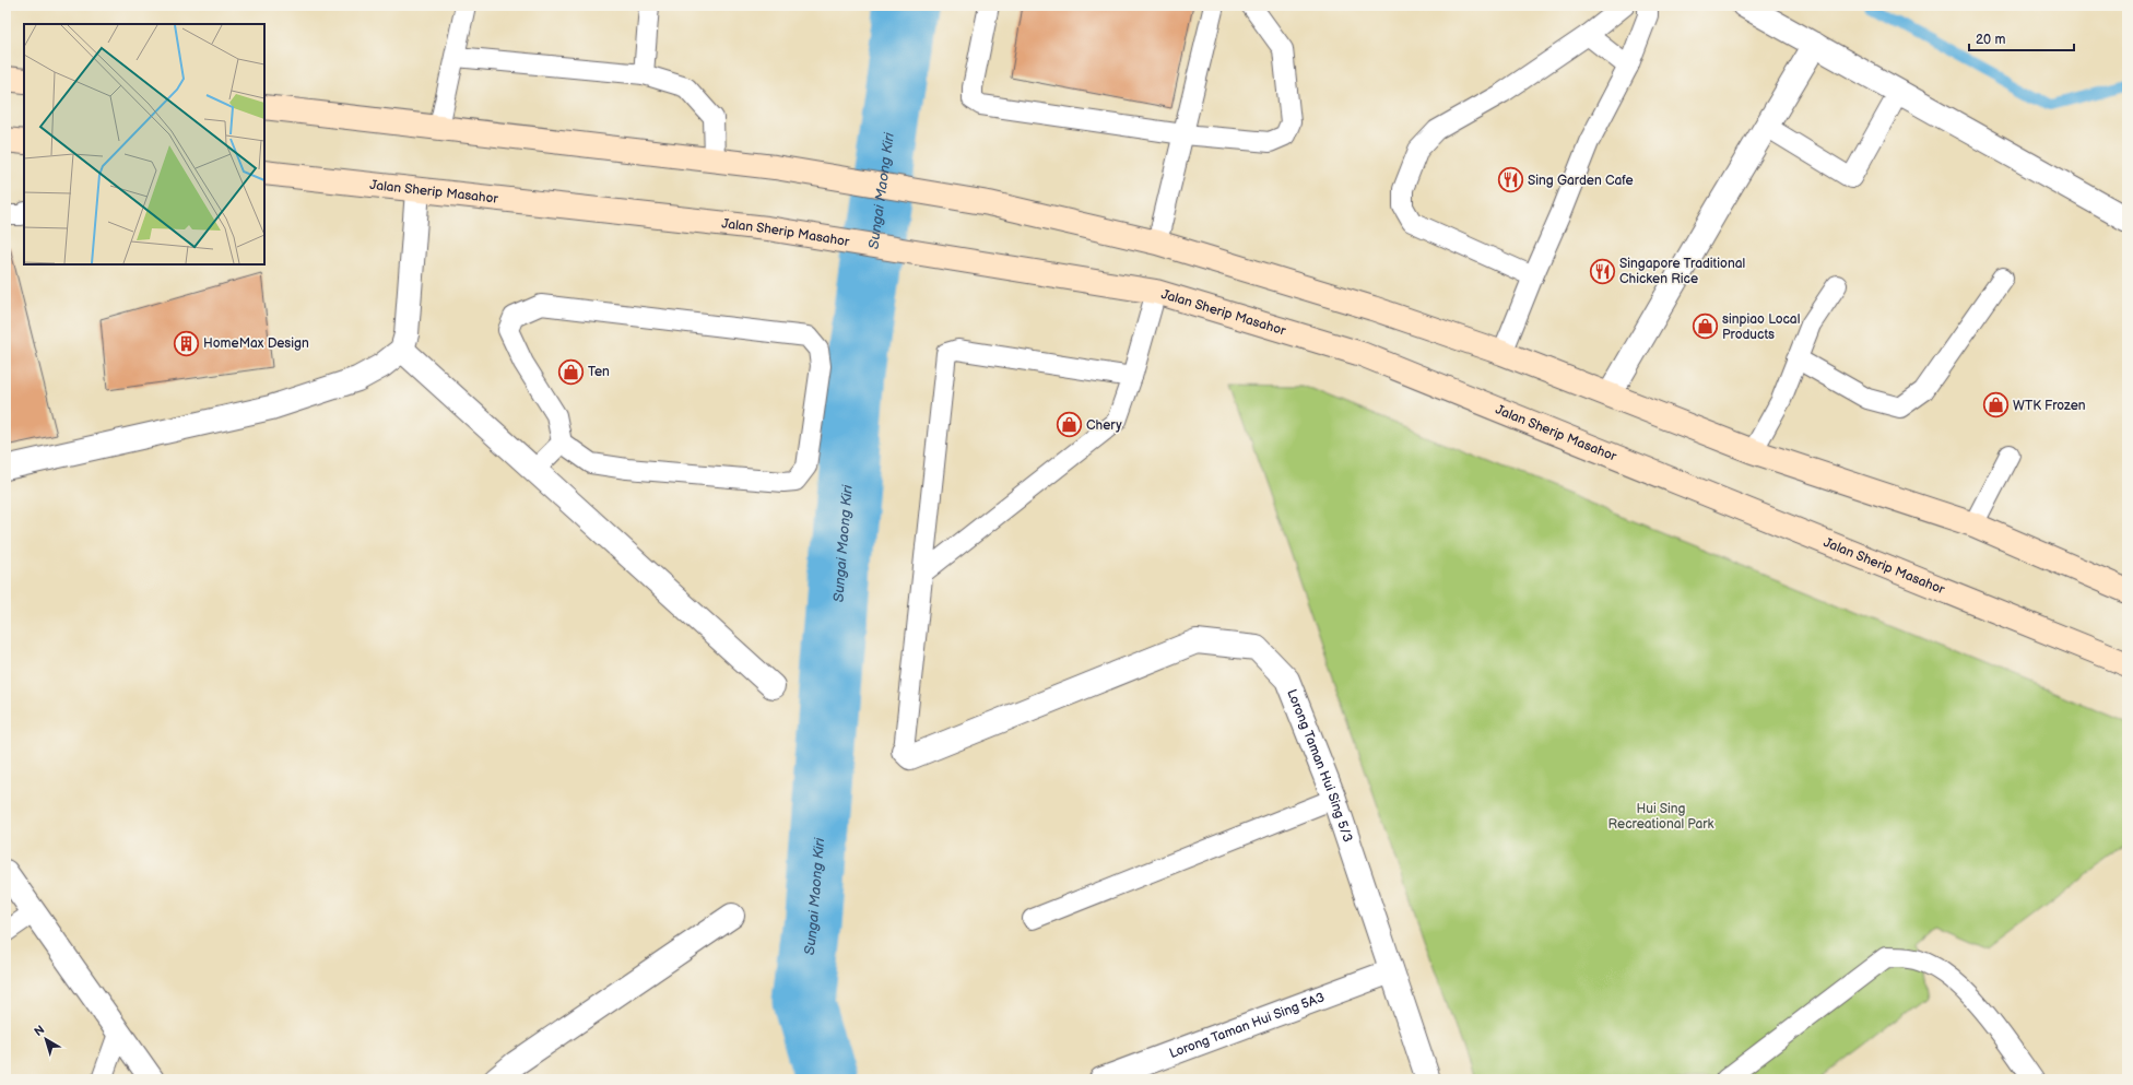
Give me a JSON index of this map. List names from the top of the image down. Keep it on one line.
{"streets":{"main road":["Jalan Sherip Masahor"],"street":["Lorong Taman Hui Sing 5/3","Lorong Taman Hui Sing 5A3"]},"crossings":[["Lorong Taman Hui Sing 5/3","Lorong Taman Hui Sing 5A3"]],"water":["Sungai Maong Kiri"],"parks":["Hui Sing Recreational Park"],"places":{"restaurant":["Sing Garden Cafe","Singapore Traditional Chicken Rice"],"shop":["sinpiao Local Products","Ten","WTK Frozen","Chery"],"building":["HomeMax Design"]},"scale_bar":"20 m","north":"top left"}
